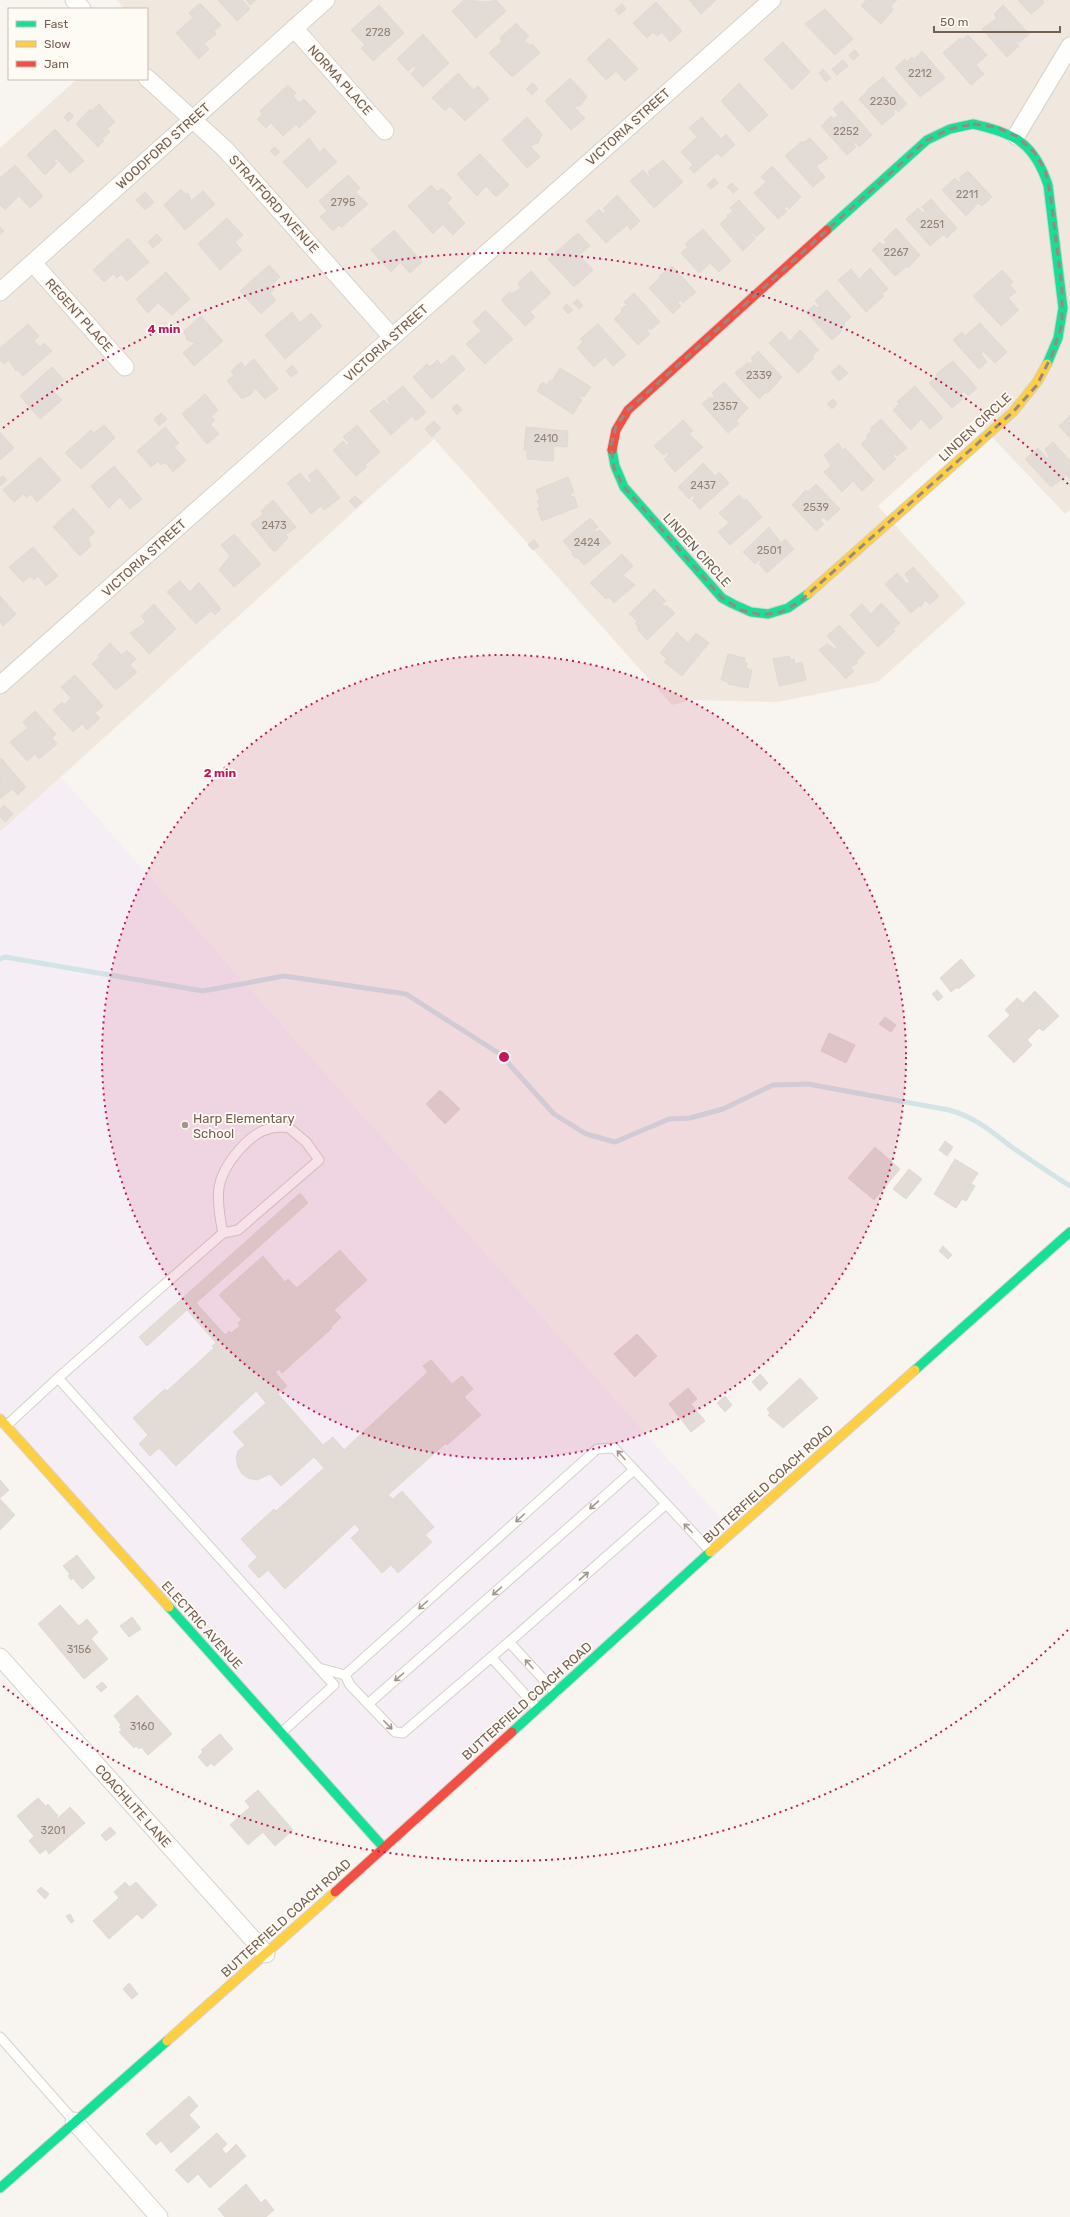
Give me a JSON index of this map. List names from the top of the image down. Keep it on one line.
{"streets":{"street":["NORMA PLACE","VICTORIA STREET","WOODFORD STREET","STRATFORD AVENUE","REGENT PLACE","LINDEN CIRCLE","BUTTERFIELD COACH ROAD","ELECTRIC AVENUE","COACHLITE LANE"]},"crossings":[["NORMA PLACE","WOODFORD STREET"],["VICTORIA STREET","STRATFORD AVENUE"],["WOODFORD STREET","STRATFORD AVENUE"],["WOODFORD STREET","REGENT PLACE"],["BUTTERFIELD COACH ROAD","ELECTRIC AVENUE"],["BUTTERFIELD COACH ROAD","COACHLITE LANE"]],"places":["Harp Elementary School"],"house_numbers":["2728","2212","2230","2252","2211","2795","2251","2267","2339","2357","2410","2437","2539","2473","2424","2501","3156","3160","3201"],"legend":["Fast","Slow","Jam"],"scale_bar":"50 m","rings":["4 min","2 min"]}
